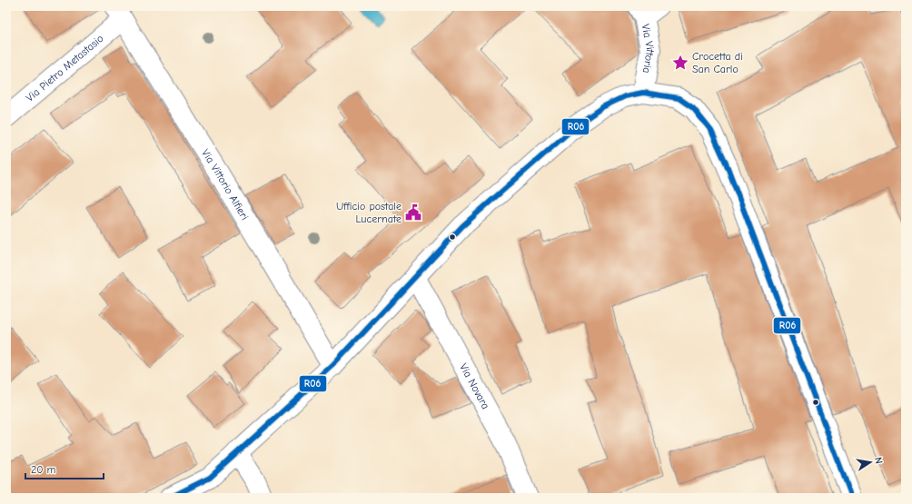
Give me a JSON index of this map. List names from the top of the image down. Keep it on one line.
{"streets":{"street":["Via Vittoria","Via Pietro Metastasio","Via Vittorio Alfieri","Via Novara"]},"crossings":[["Via Pietro Metastasio","Via Vittorio Alfieri"]],"places":{"place":["Crocetta di San Carlo"],"public building":["Ufficio postale Lucernate"]},"lines":["transit line R06"],"scale_bar":"20 m","north":"right"}
